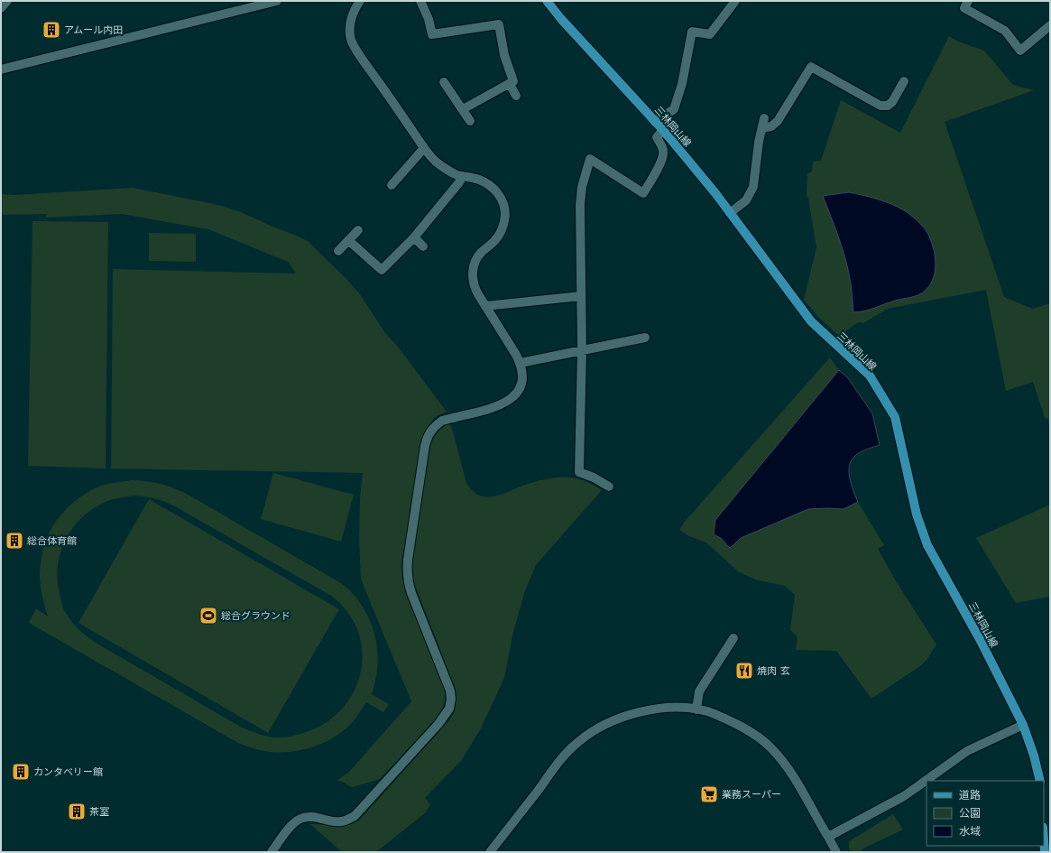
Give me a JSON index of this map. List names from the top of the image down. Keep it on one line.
{"streets":{"main road":["三林岡山線"]},"places":{"building":["アムール内田","総合体育館","カンタベリー館","茶室"],"sports":["総合グラウンド"],"restaurant":["焼肉 玄"],"supermarket":["業務スーパー"]},"legend":["道路","公園","水域"]}
